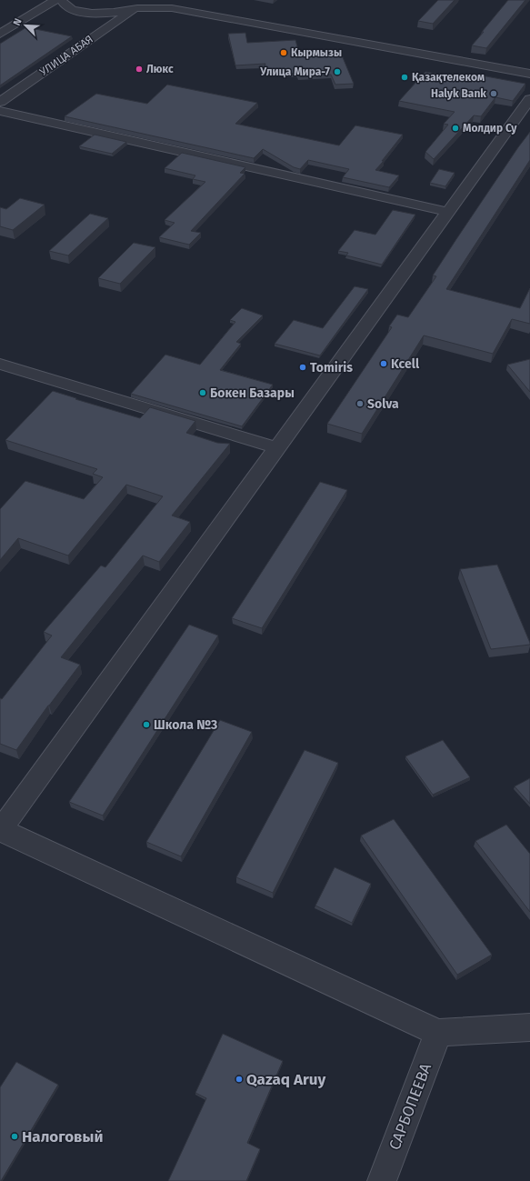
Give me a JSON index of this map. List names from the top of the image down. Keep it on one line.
{"streets":{"street":["УЛИЦА АБАЯ","САРБОПЕЕВА"]},"places":["Кырмызы","Люкс","Улица Мира-7","Қазақтелеком","Halyk Bank","Молдир Су","Kcell","Tomiris","Бокен Базары","Solva","Школа №3","Qazaq Aruy","Налоговый"],"north":"top left"}
